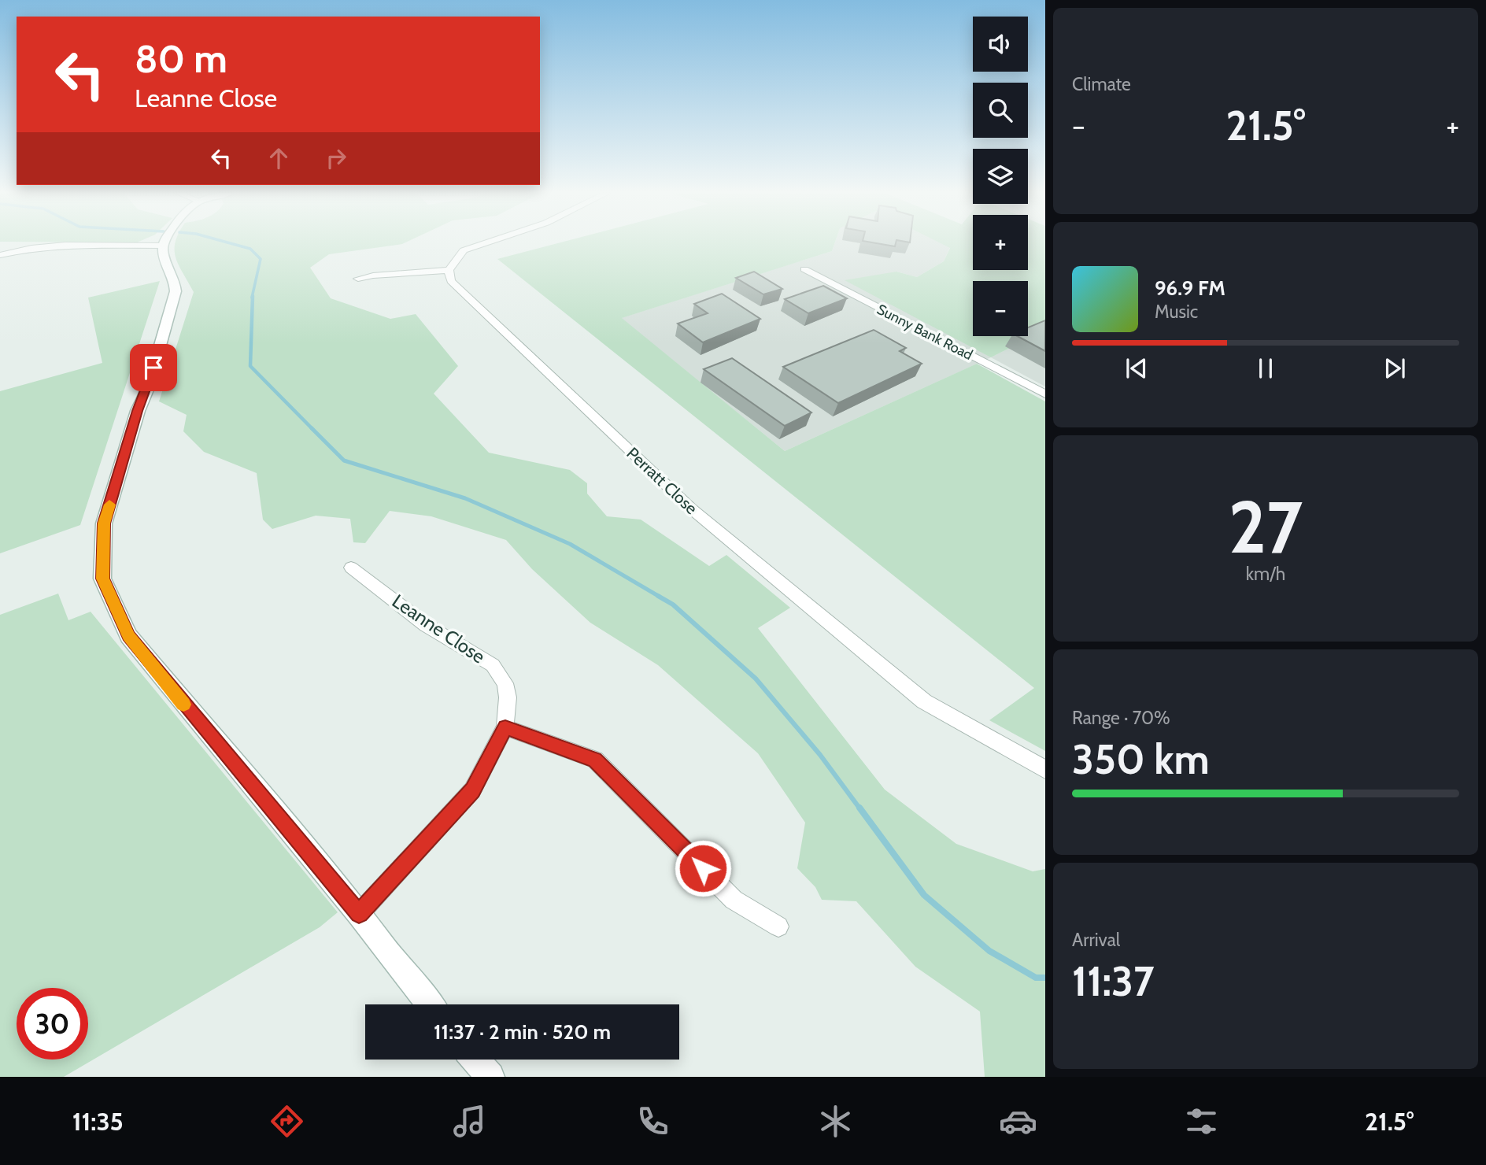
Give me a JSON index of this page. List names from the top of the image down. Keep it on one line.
{"streets":{"street":["Sunny Bank Road","Perratt Close","Leanne Close"]},"page":{"tile":["Climate",["27","km/h"],["Range · 70%","350 km"],["Arrival","11:37"]],"map_buttons":["+","−"],"turn":["80 m","Leanne Close"],"heat":["−","21.5°","+"],"song":["96.9 FM","Music"],"limit":"30","trip":"11:37 · 2 min · 520 m","tabs":["11:35","21.5°"]}}
